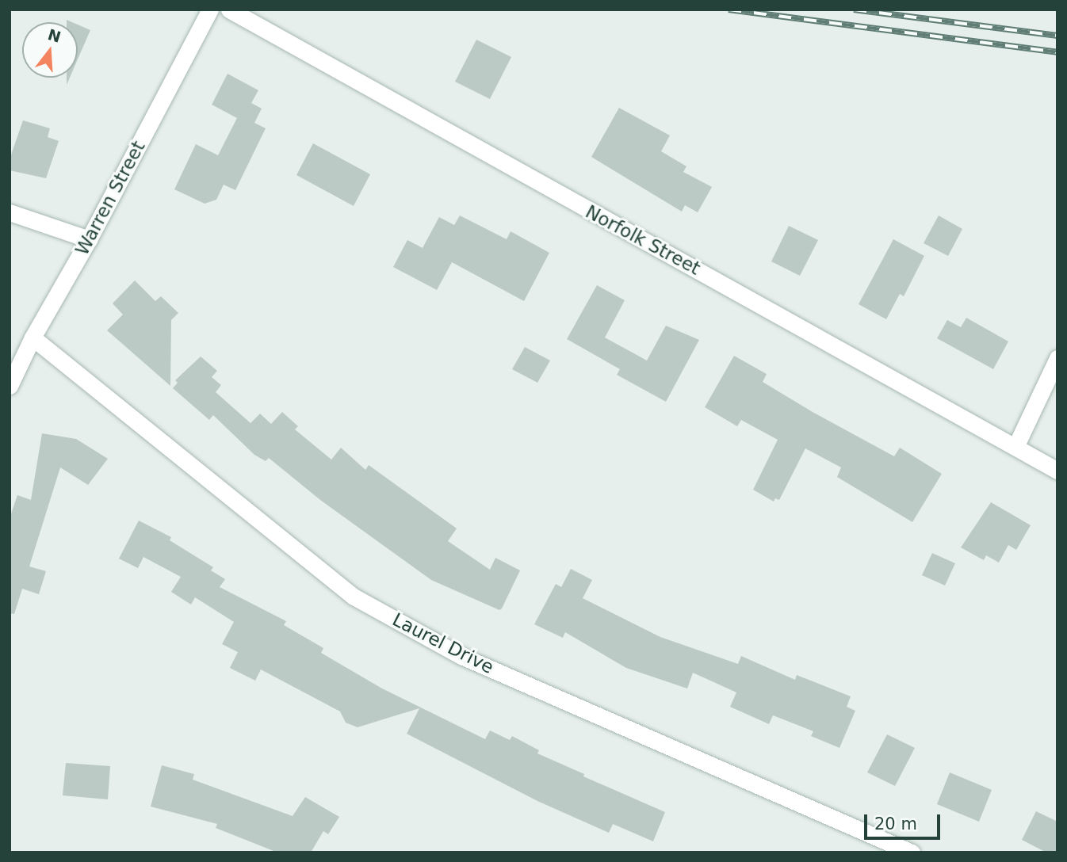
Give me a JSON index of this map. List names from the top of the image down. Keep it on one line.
{"streets":{"street":["Warren Street","Norfolk Street","Laurel Drive"]},"crossings":[["Warren Street","Laurel Drive"]],"scale_bar":"20 m","north":"top"}
